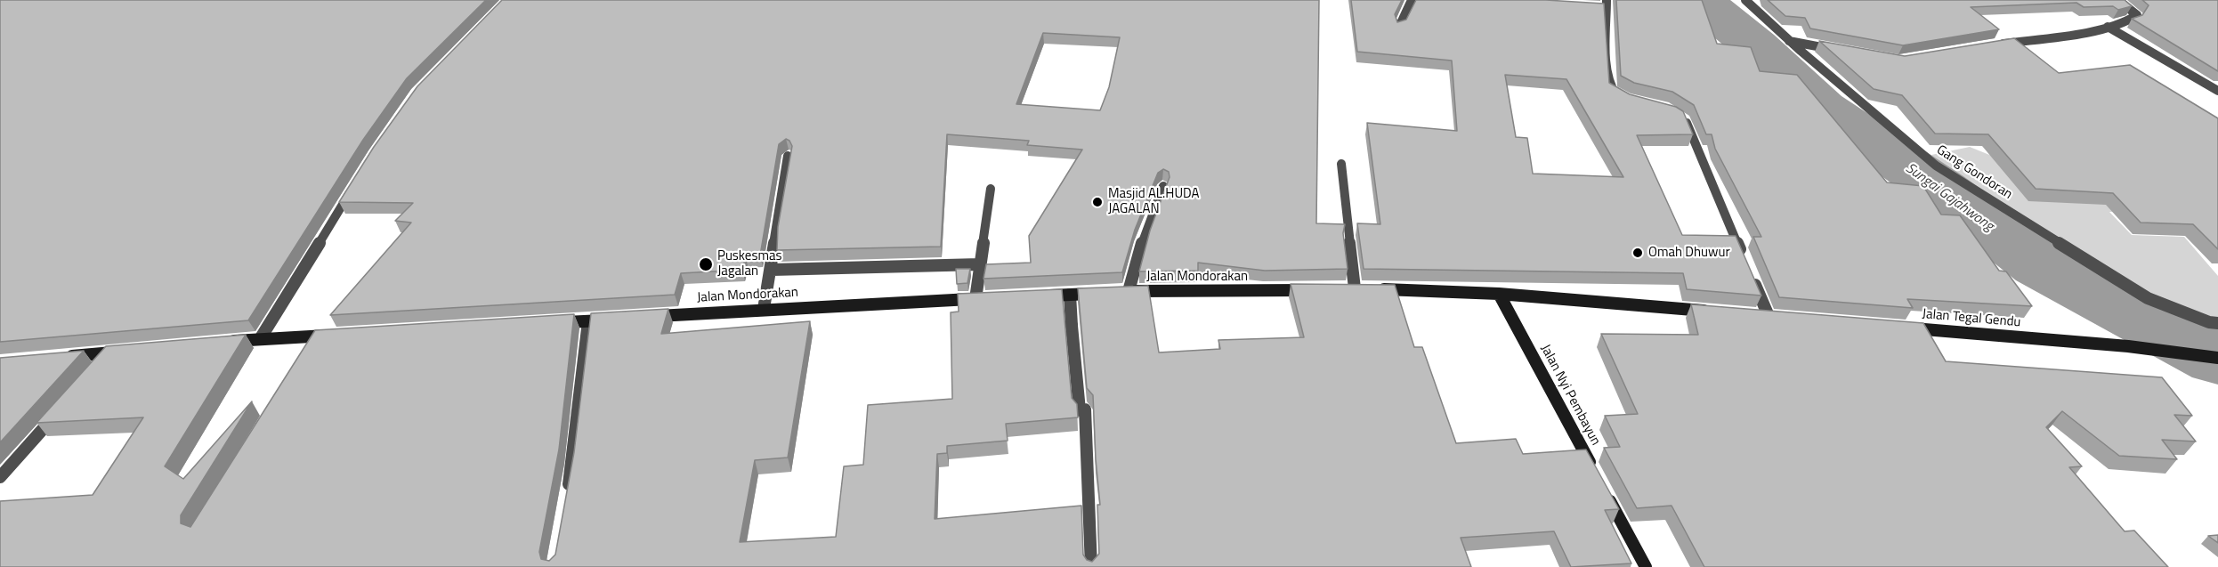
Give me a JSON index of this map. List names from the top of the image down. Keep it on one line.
{"streets":{"street":["Gang Gondoran","Jalan Mondorakan","Jalan Tegal Gendu","Jalan Nyi Pembayun"]},"water":["Sungai Gajahwong"],"places":["Masjid AL.HUDA JAGALAN","Omah Dhuwur","Puskesmas Jagalan"]}
